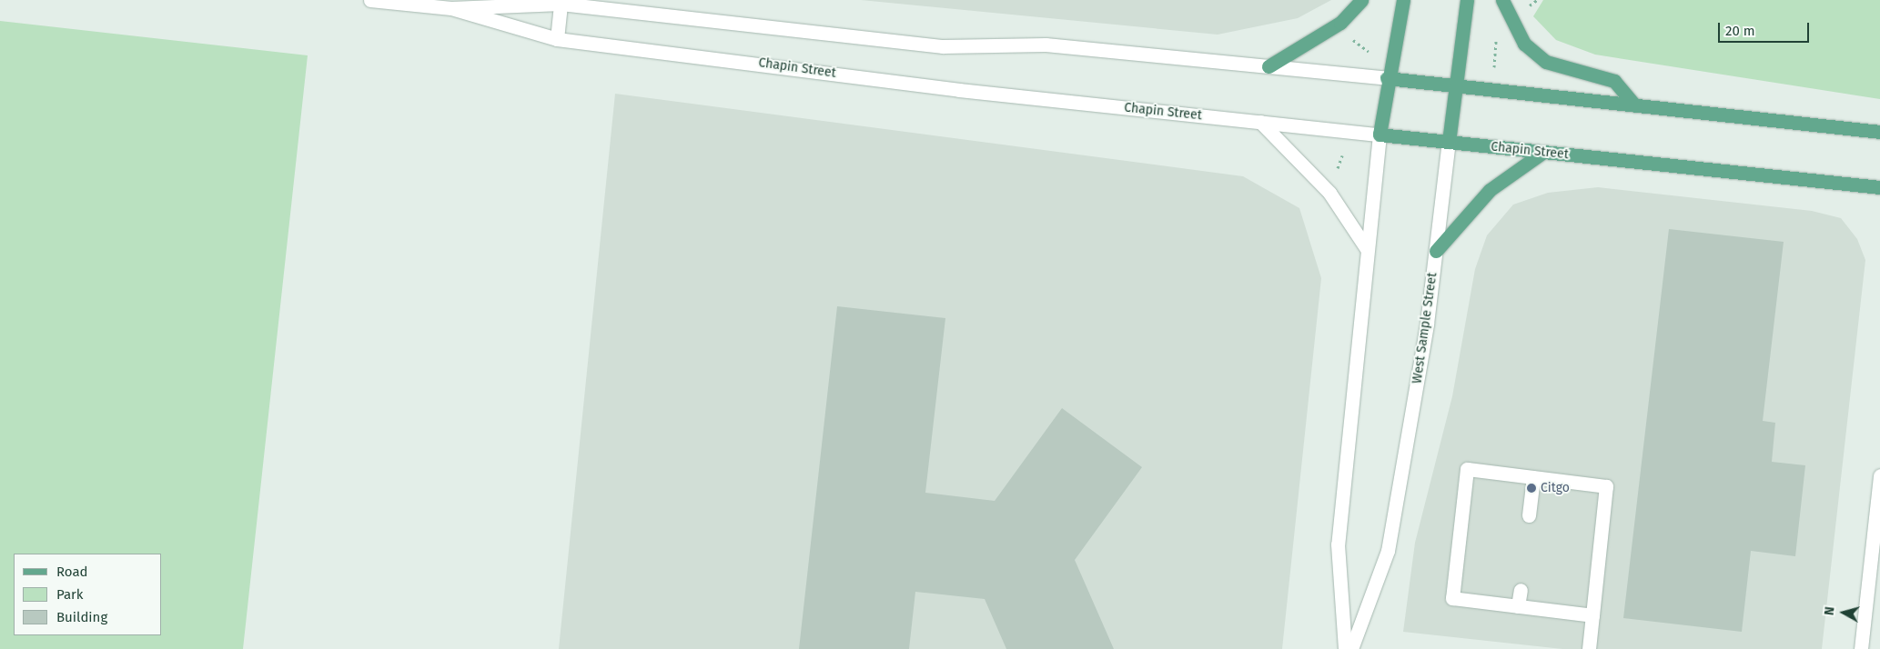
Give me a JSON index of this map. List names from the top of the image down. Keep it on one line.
{"streets":{"main road":["Chapin Street","West Sample Street"]},"crossings":[["Chapin Street","West Sample Street"]],"places":["Citgo"],"legend":["Road","Park","Building"],"scale_bar":"20 m","north":"left"}
